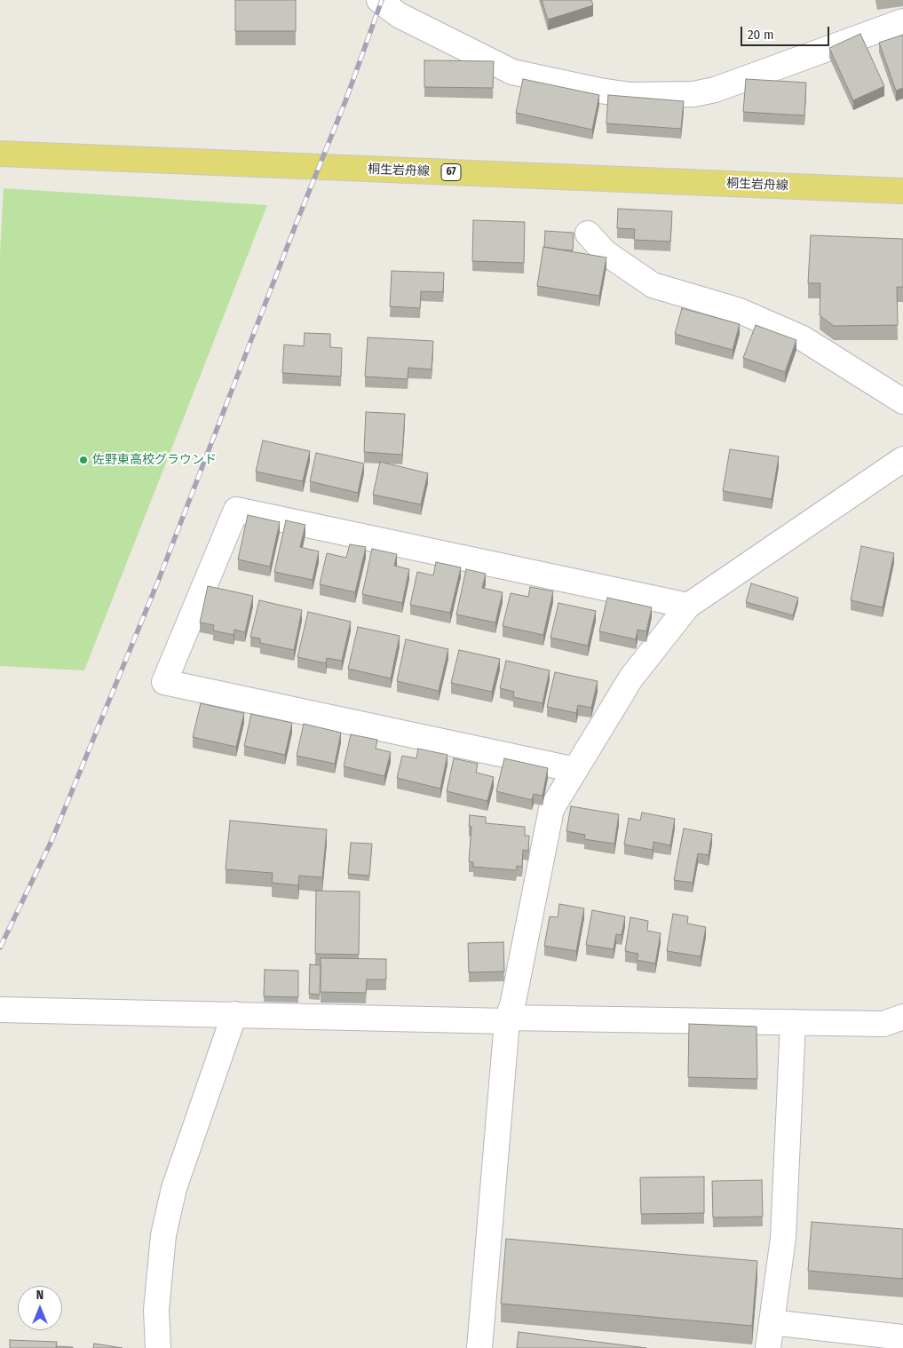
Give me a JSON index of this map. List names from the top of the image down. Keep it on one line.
{"streets":{"main road":["桐生岩舟線","67"]},"places":["佐野東高校グラウンド"],"scale_bar":"20 m","north":"top"}
